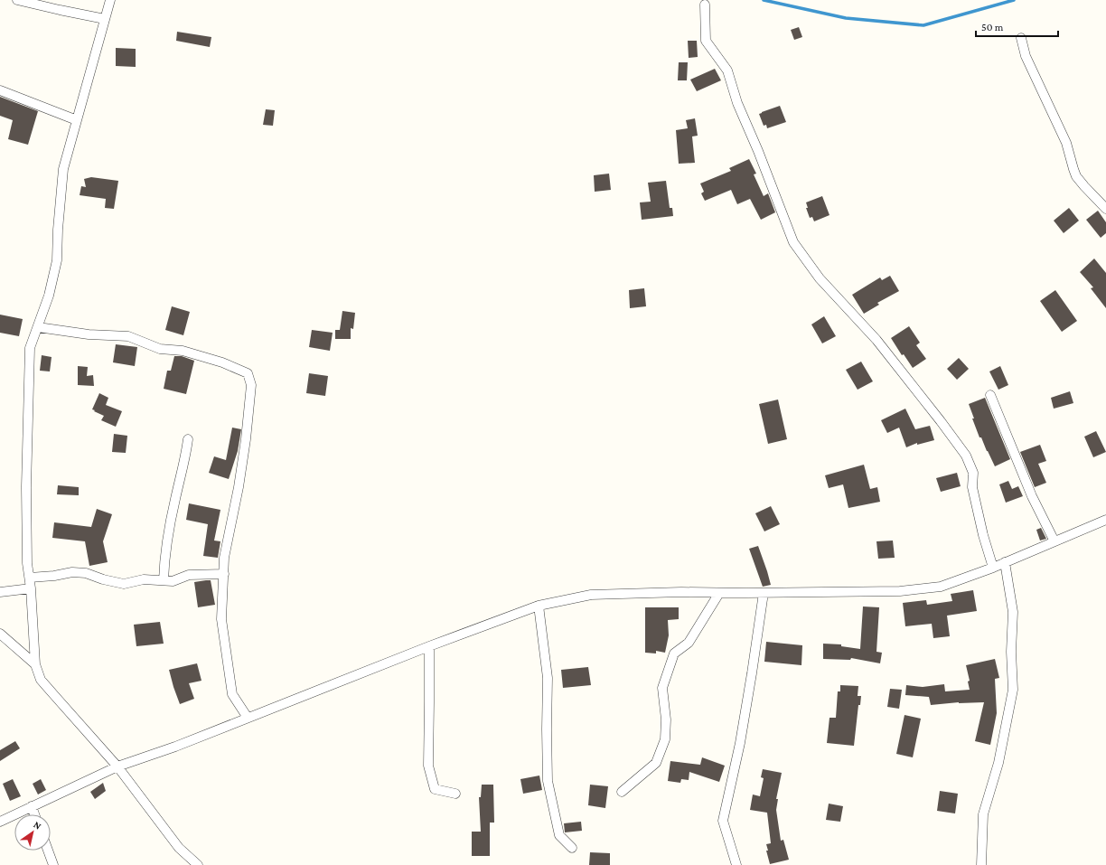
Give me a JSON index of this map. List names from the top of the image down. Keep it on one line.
{"scale_bar":"50 m","north":"top right"}
